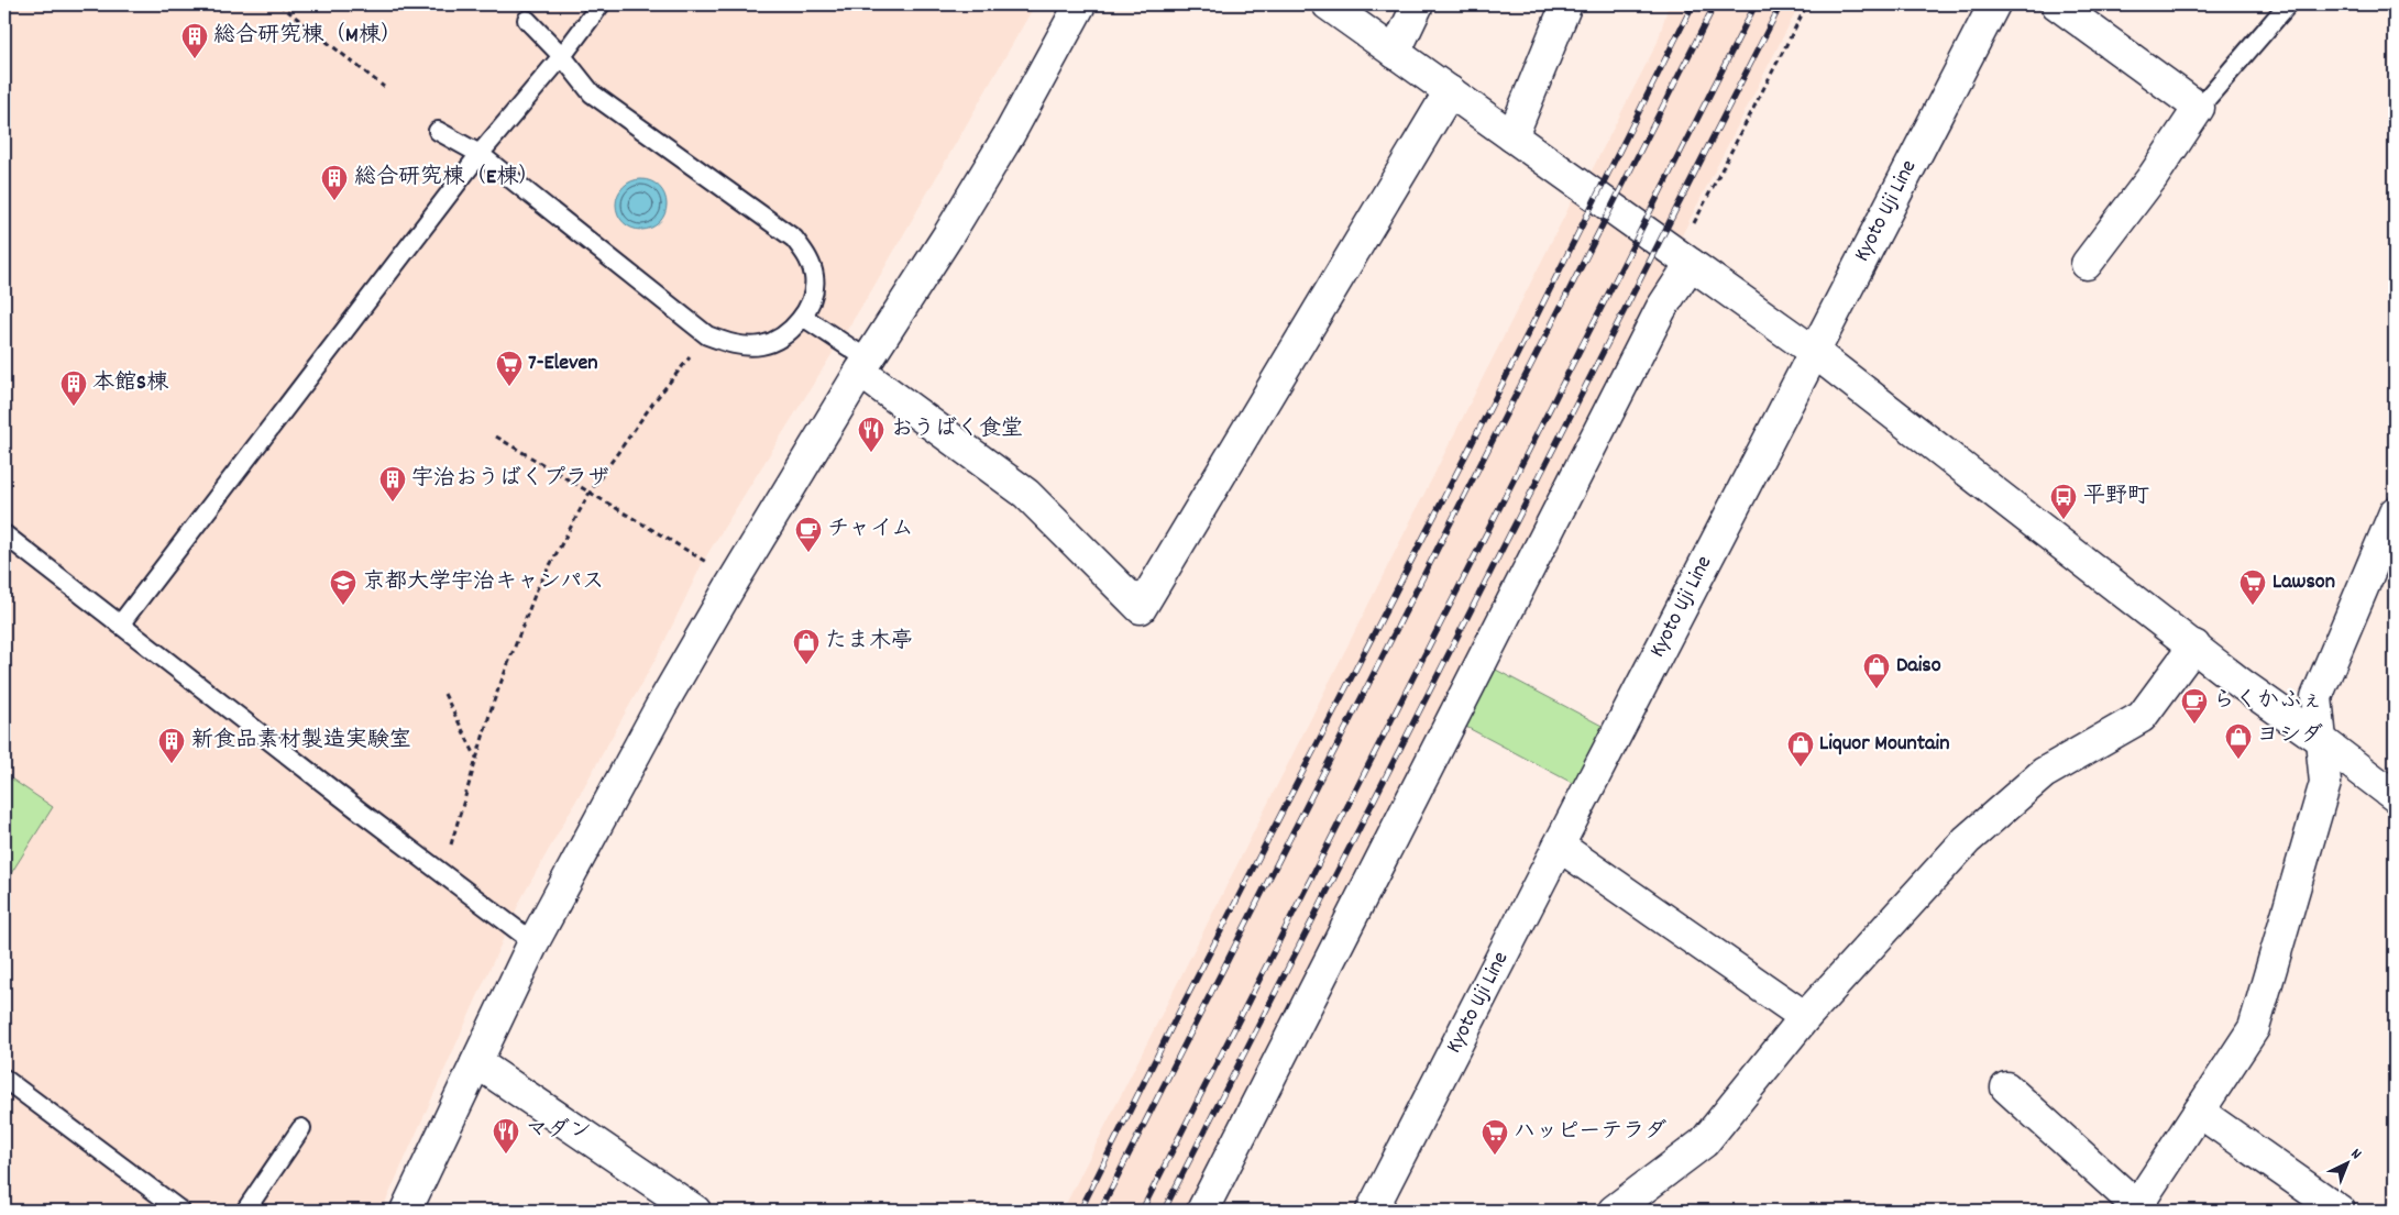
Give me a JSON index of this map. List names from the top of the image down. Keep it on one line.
{"streets":{"street":["Kyoto Uji Line"]},"places":{"building":["総合研究棟（M棟）","総合研究棟（E棟）","本館S棟","宇治おうばくプラザ","新食品素材製造実験室"],"supermarket":["7-Eleven","Lawson","ハッピーテラダ"],"restaurant":["おうばく食堂","マダン"],"bus stop":["平野町"],"cafe":["チャイム","らくかふぇ"],"school or university":["京都大学宇治キャンパス"],"shop":["たま木亭","Daiso","ヨシダ","Liquor Mountain"]},"north":"top right"}
